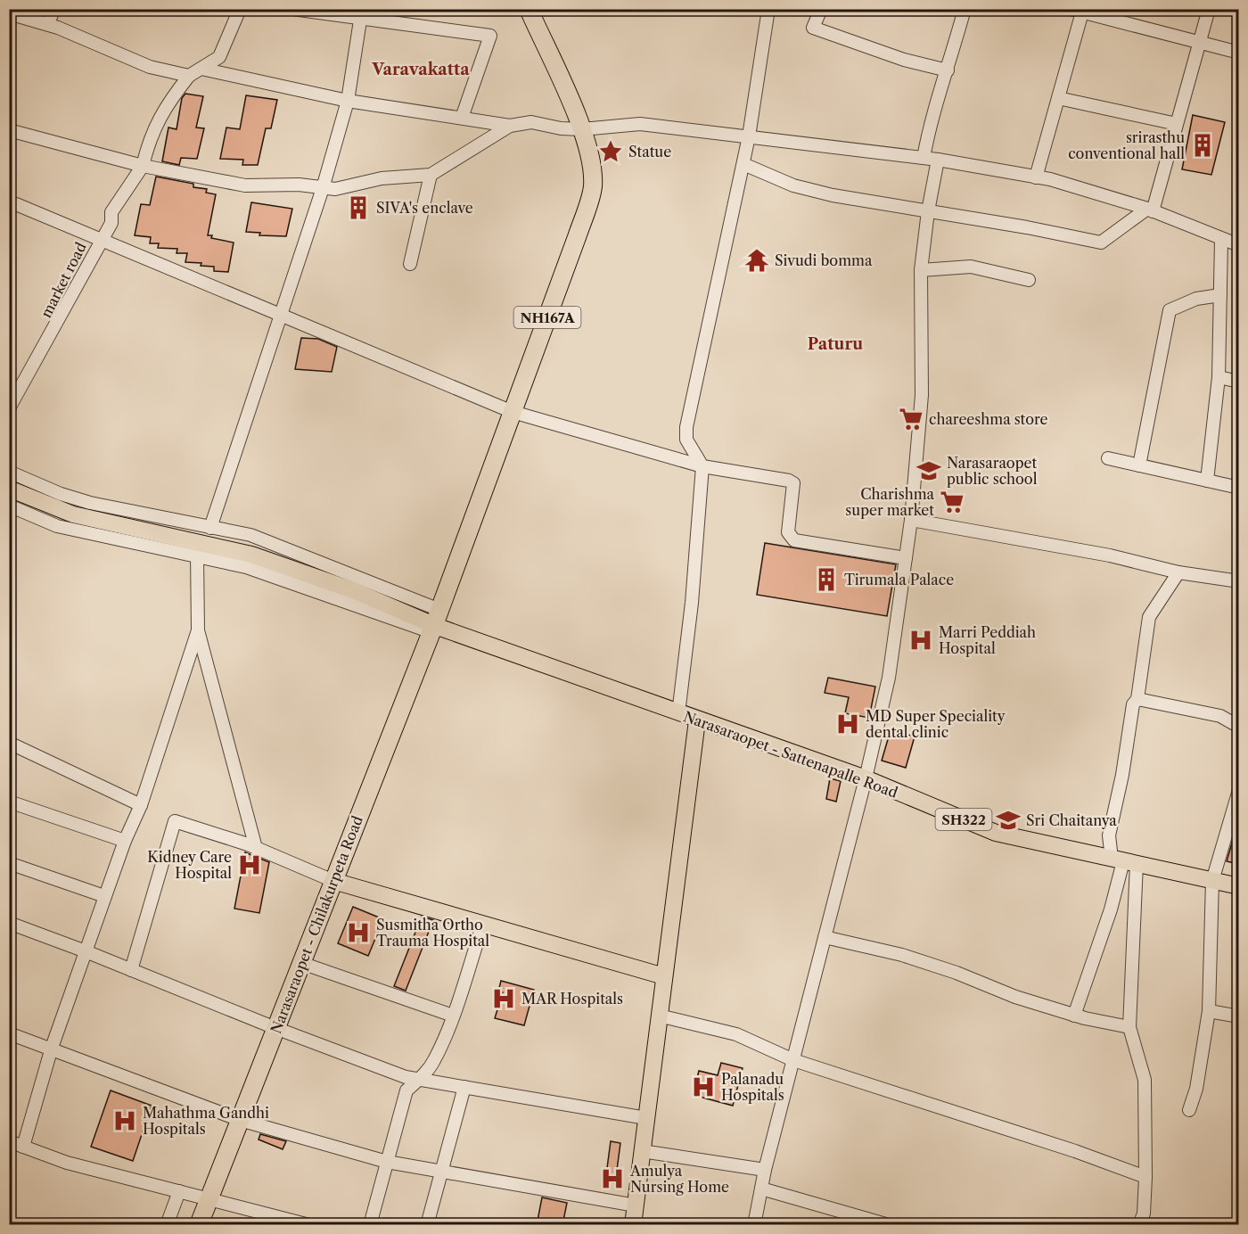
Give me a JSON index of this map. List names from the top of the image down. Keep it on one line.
{"streets":{"highway":["NH167A","Narasaraopet - Chilakurpeta Road"],"main road":["Narasaraopet - Sattenapalle Road","SH322"],"street":["market road"]},"crossings":[["NH167A","Narasaraopet - Sattenapalle Road"],["NH167A","Narasaraopet - Chilakurpeta Road"],["Narasaraopet - Sattenapalle Road","Narasaraopet - Chilakurpeta Road"]],"districts":["Varavakatta","Paturu"],"places":{"building":["srirasthu conventional hall","SIVA's enclave","Tirumala Palace"],"place":["Statue"],"temple":["Sivudi bomma"],"supermarket":["chareeshma store","Charishma super market"],"school or university":["Narasaraopet public school","Sri Chaitanya"],"hospital":["Marri Peddiah Hospital","MD Super Speciality dental clinic","Kidney Care Hospital","Susmitha Ortho Trauma Hospital","MAR Hospitals","Palanadu Hospitals","Mahathma Gandhi Hospitals","Amulya Nursing Home"]}}
